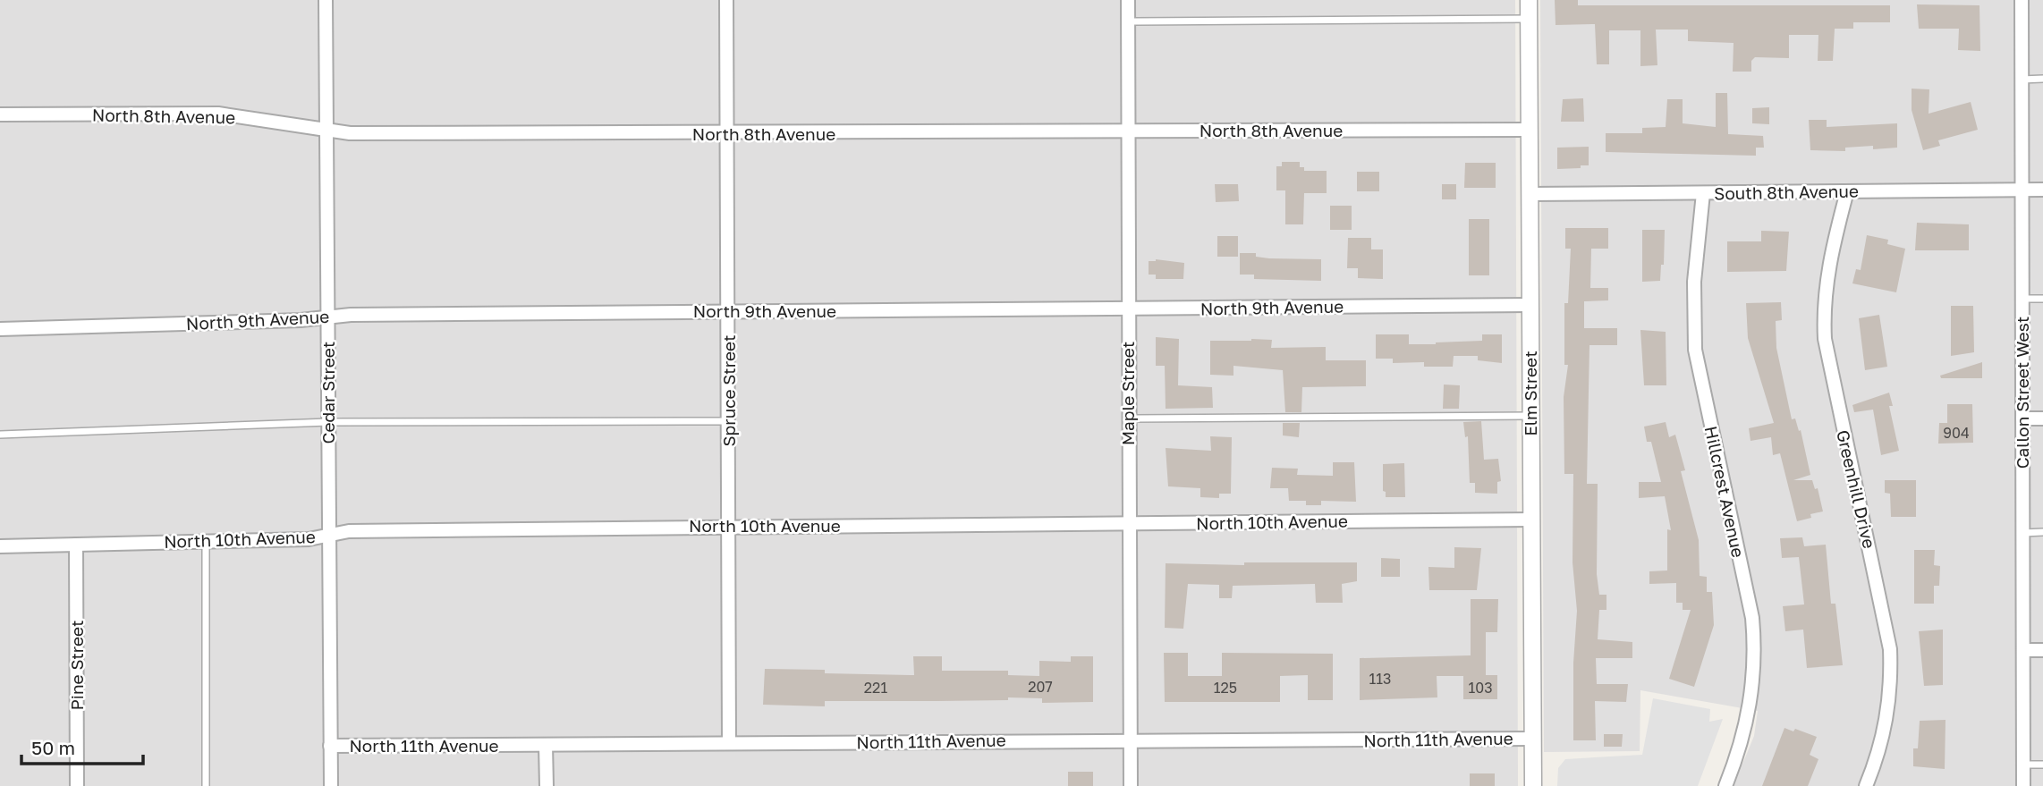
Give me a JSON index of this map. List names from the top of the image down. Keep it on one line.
{"streets":{"street":["North 8th Avenue","South 8th Avenue","North 9th Avenue","Spruce Street","Cedar Street","Callon Street West","Maple Street","Elm Street","Greenhill Drive","Hillcrest Avenue","North 10th Avenue","Pine Street","North 11th Avenue"]},"crossings":[["North 8th Avenue","Spruce Street"],["North 8th Avenue","Cedar Street"],["North 8th Avenue","Maple Street"],["North 8th Avenue","Elm Street"],["South 8th Avenue","Callon Street West"],["South 8th Avenue","Elm Street"],["South 8th Avenue","Greenhill Drive"],["South 8th Avenue","Hillcrest Avenue"],["North 9th Avenue","Spruce Street"],["North 9th Avenue","Cedar Street"],["North 9th Avenue","Maple Street"],["North 9th Avenue","Elm Street"],["Spruce Street","North 10th Avenue"],["Spruce Street","North 11th Avenue"],["Cedar Street","North 10th Avenue"],["Cedar Street","North 11th Avenue"],["Maple Street","North 10th Avenue"],["Maple Street","North 11th Avenue"],["Elm Street","North 10th Avenue"],["Elm Street","North 11th Avenue"],["North 10th Avenue","Pine Street"]],"house_numbers":["904","113","207","221","125","103"],"scale_bar":"50 m"}
